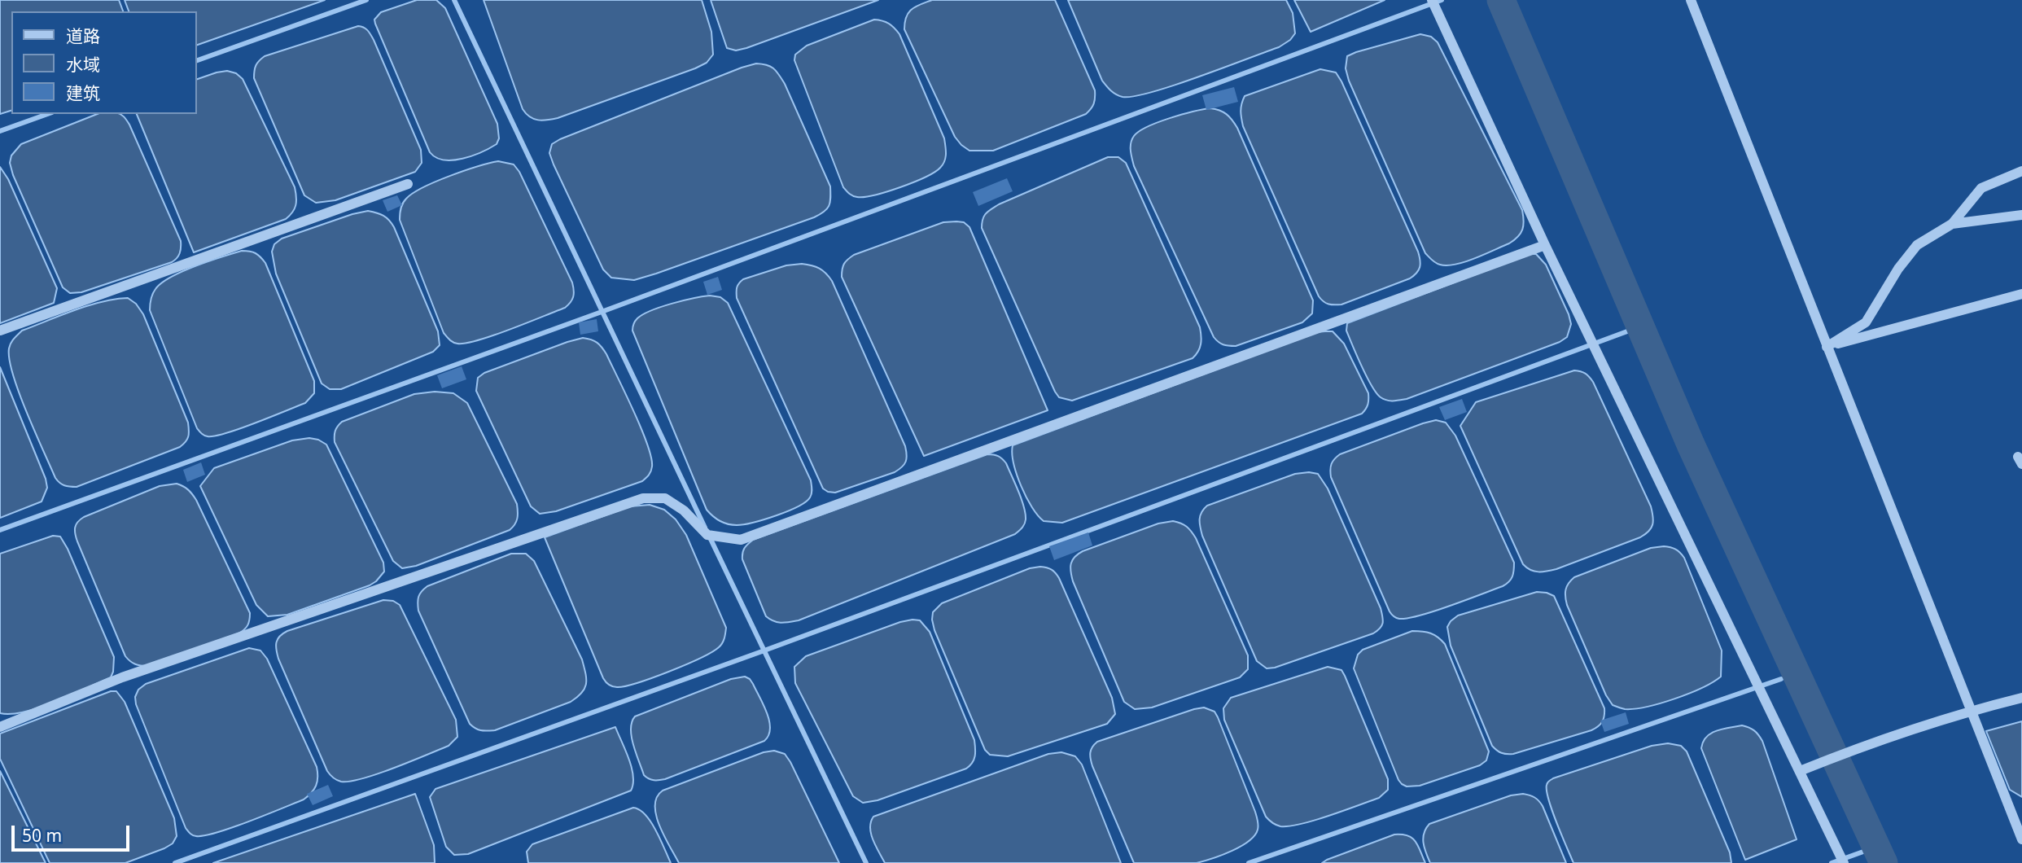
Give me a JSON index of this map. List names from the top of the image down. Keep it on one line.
{"legend":["道路","水域","建筑"],"scale_bar":"50 m"}
